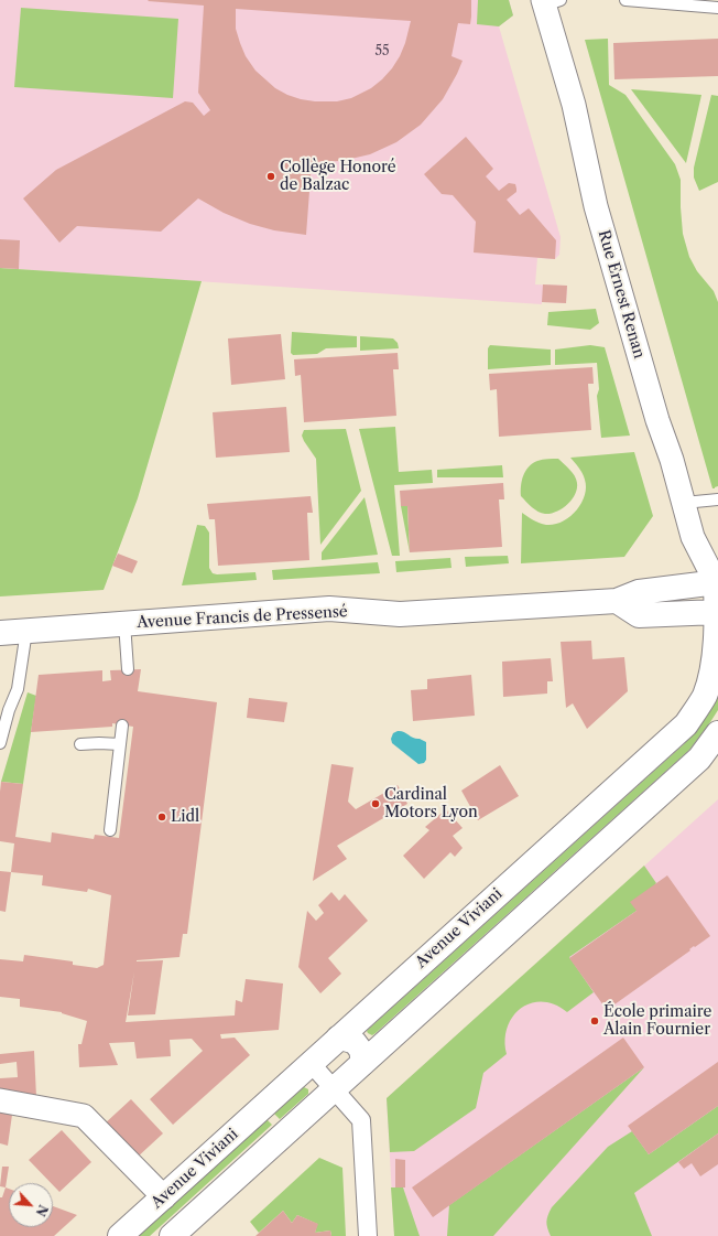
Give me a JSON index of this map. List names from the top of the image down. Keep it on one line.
{"streets":{"street":["Rue Ernest Renan","Avenue Francis de Pressensé","Avenue Viviani"]},"crossings":[["Rue Ernest Renan","Avenue Francis de Pressensé"],["Rue Ernest Renan","Avenue Viviani"],["Avenue Francis de Pressensé","Avenue Viviani"]],"places":["Collège Honoré de Balzac","Cardinal Motors Lyon","Lidl","École primaire Alain Fournier"],"house_numbers":["55"],"north":"bottom right"}
